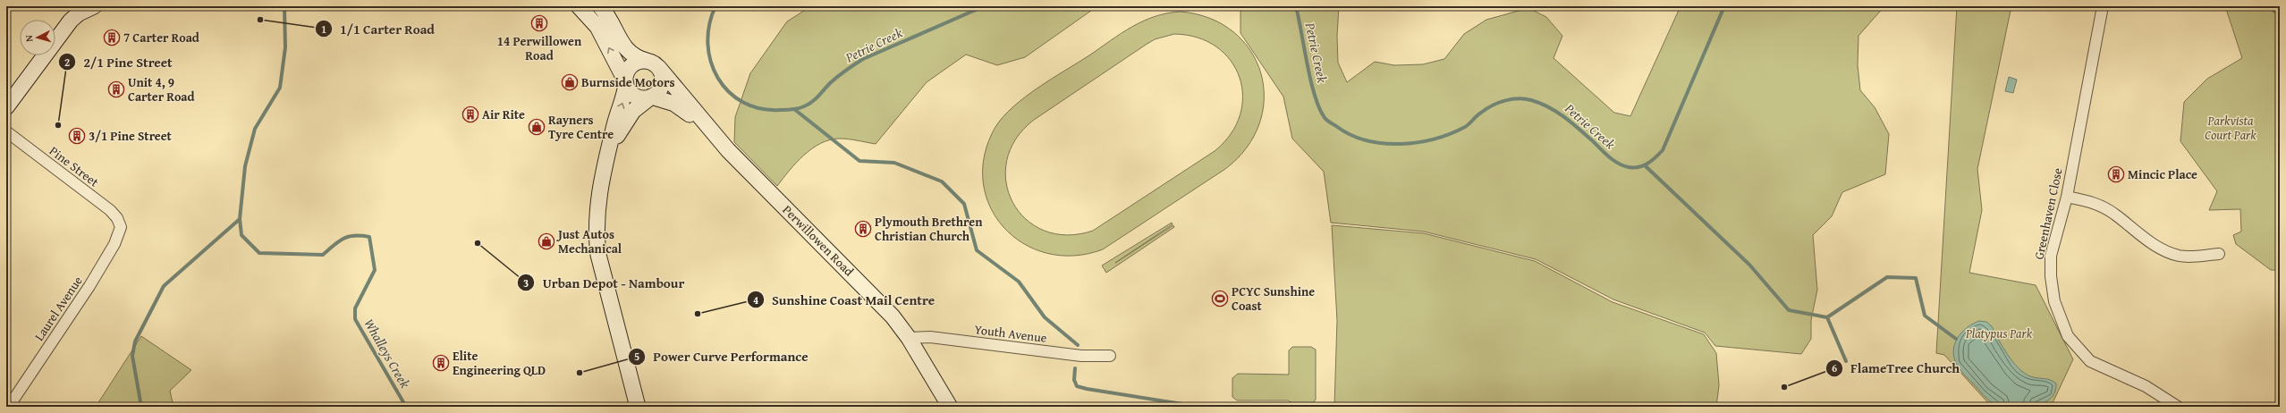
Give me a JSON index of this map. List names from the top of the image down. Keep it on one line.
{"streets":{"street":["Pine Street","Greenhaven Close","Perwillowen Road","Laurel Avenue","Youth Avenue"]},"crossings":[["Pine Street","Laurel Avenue"],["Perwillowen Road","Youth Avenue"]],"water":["Petrie Creek","Whalleys Creek"],"parks":["Parkvista Court Park","Platypus Park"],"places":{"other":["1/1 Carter Road","2/1 Pine Street","Urban Depot - Nambour","Sunshine Coast Mail Centre","Power Curve Performance","FlameTree Church"],"building":["14 Perwillowen Road","7 Carter Road","Unit 4, 9 Carter Road","Air Rite","3/1 Pine Street","Mincic Place","Plymouth Brethren Christian Church","Elite Engineering QLD"],"shop":["Burnside Motors","Rayners Tyre Centre","Just Autos Mechanical"],"sports":["PCYC Sunshine Coast"]},"north":"left"}
